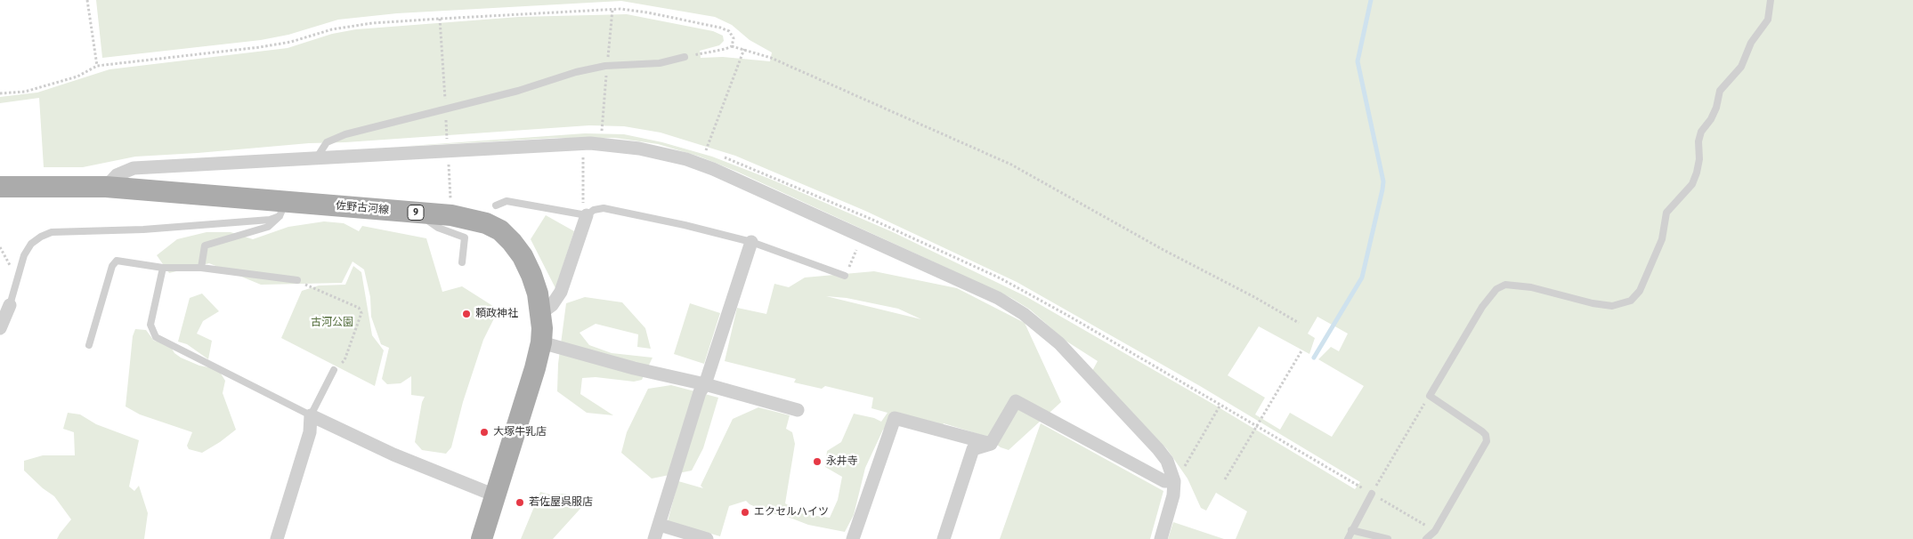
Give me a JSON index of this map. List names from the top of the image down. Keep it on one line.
{"streets":{"main road":["佐野古河線","9"]},"parks":["古河公園"],"places":["頼政神社","大塚牛乳店","永井寺","若佐屋呉服店","エクセルハイツ"]}
